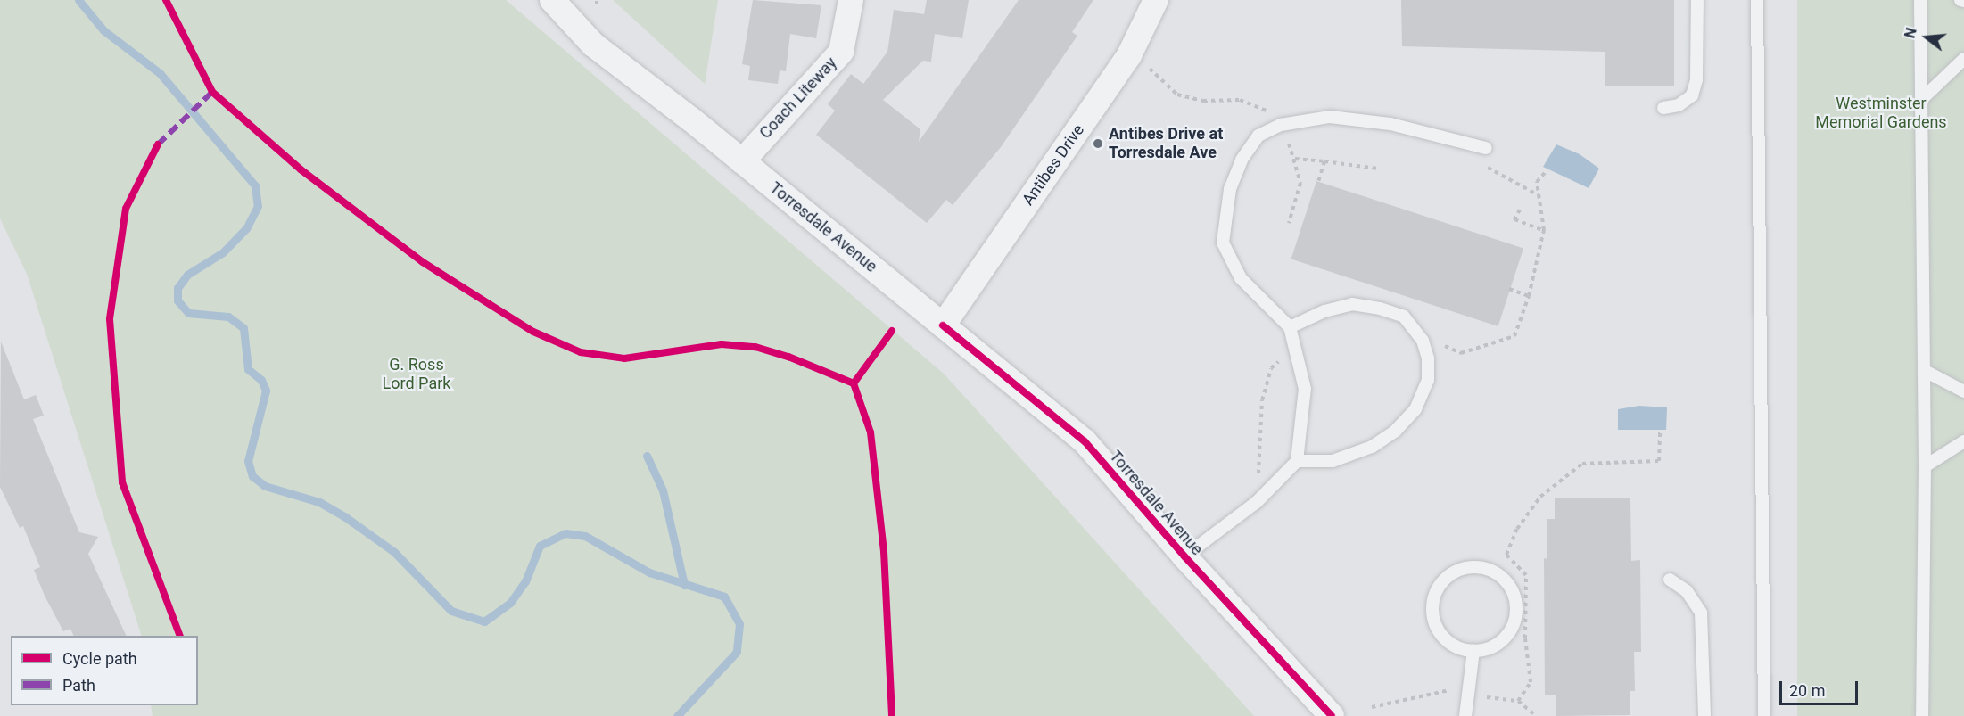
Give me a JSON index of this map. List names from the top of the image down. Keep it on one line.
{"streets":{"street":["Coach Liteway","Antibes Drive","Torresdale Avenue"]},"crossings":[["Coach Liteway","Torresdale Avenue"],["Antibes Drive","Torresdale Avenue"]],"parks":["Westminster Memorial Gardens","G. Ross Lord Park"],"places":["Antibes Drive at Torresdale Ave"],"legend":["Cycle path","Path"],"scale_bar":"20 m","north":"left"}
